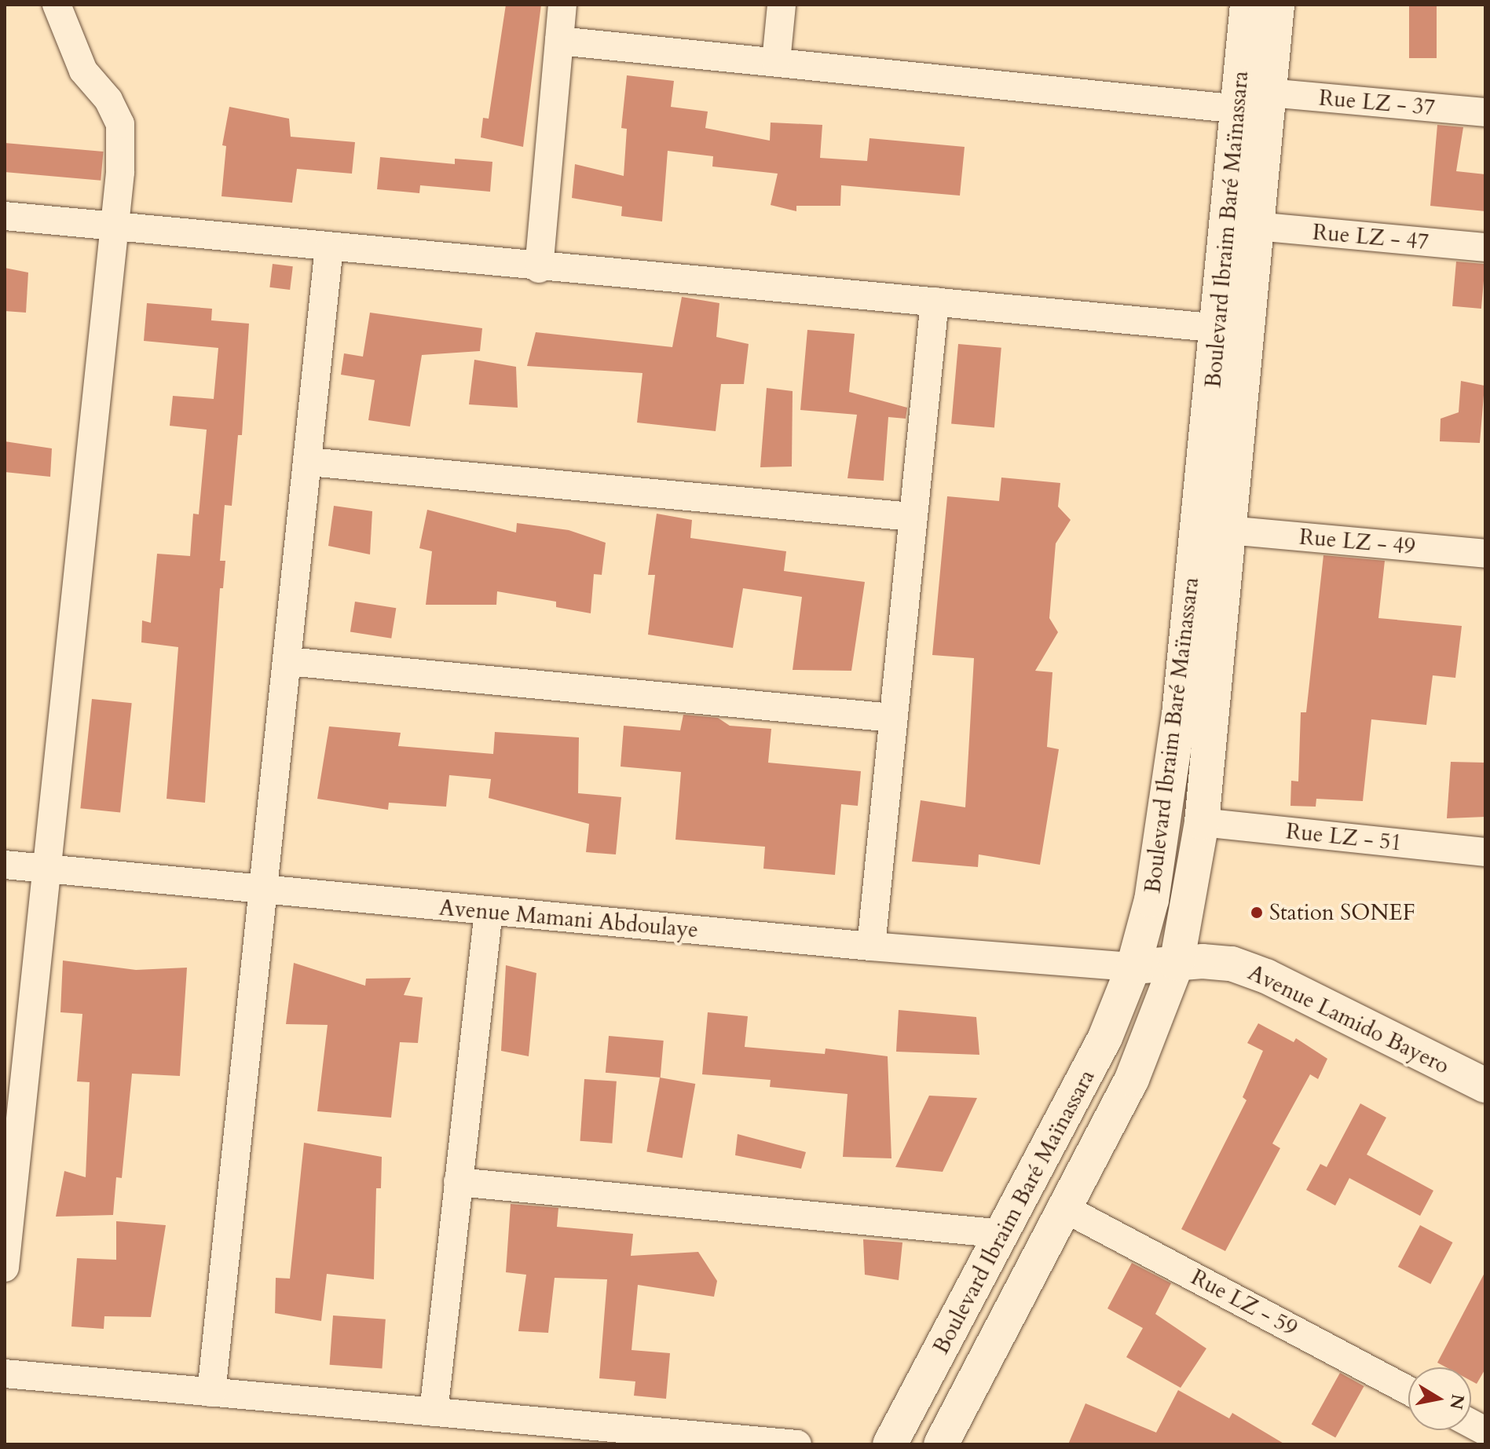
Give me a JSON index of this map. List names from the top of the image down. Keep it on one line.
{"streets":{"main road":["Boulevard Ibraim Baré Maïnassara","Avenue Lamido Bayero"],"street":["Rue LZ - 37","Rue LZ - 47","Rue LZ - 49","Rue LZ - 51","Avenue Mamani Abdoulaye","Rue LZ - 59"]},"crossings":[["Rue LZ - 37","Boulevard Ibraim Baré Maïnassara"],["Boulevard Ibraim Baré Maïnassara","Rue LZ - 47"],["Boulevard Ibraim Baré Maïnassara","Rue LZ - 49"],["Boulevard Ibraim Baré Maïnassara","Rue LZ - 51"],["Boulevard Ibraim Baré Maïnassara","Avenue Mamani Abdoulaye"],["Boulevard Ibraim Baré Maïnassara","Avenue Lamido Bayero"],["Boulevard Ibraim Baré Maïnassara","Rue LZ - 59"],["Avenue Mamani Abdoulaye","Avenue Lamido Bayero"]],"places":["Station SONEF"],"north":"right"}
